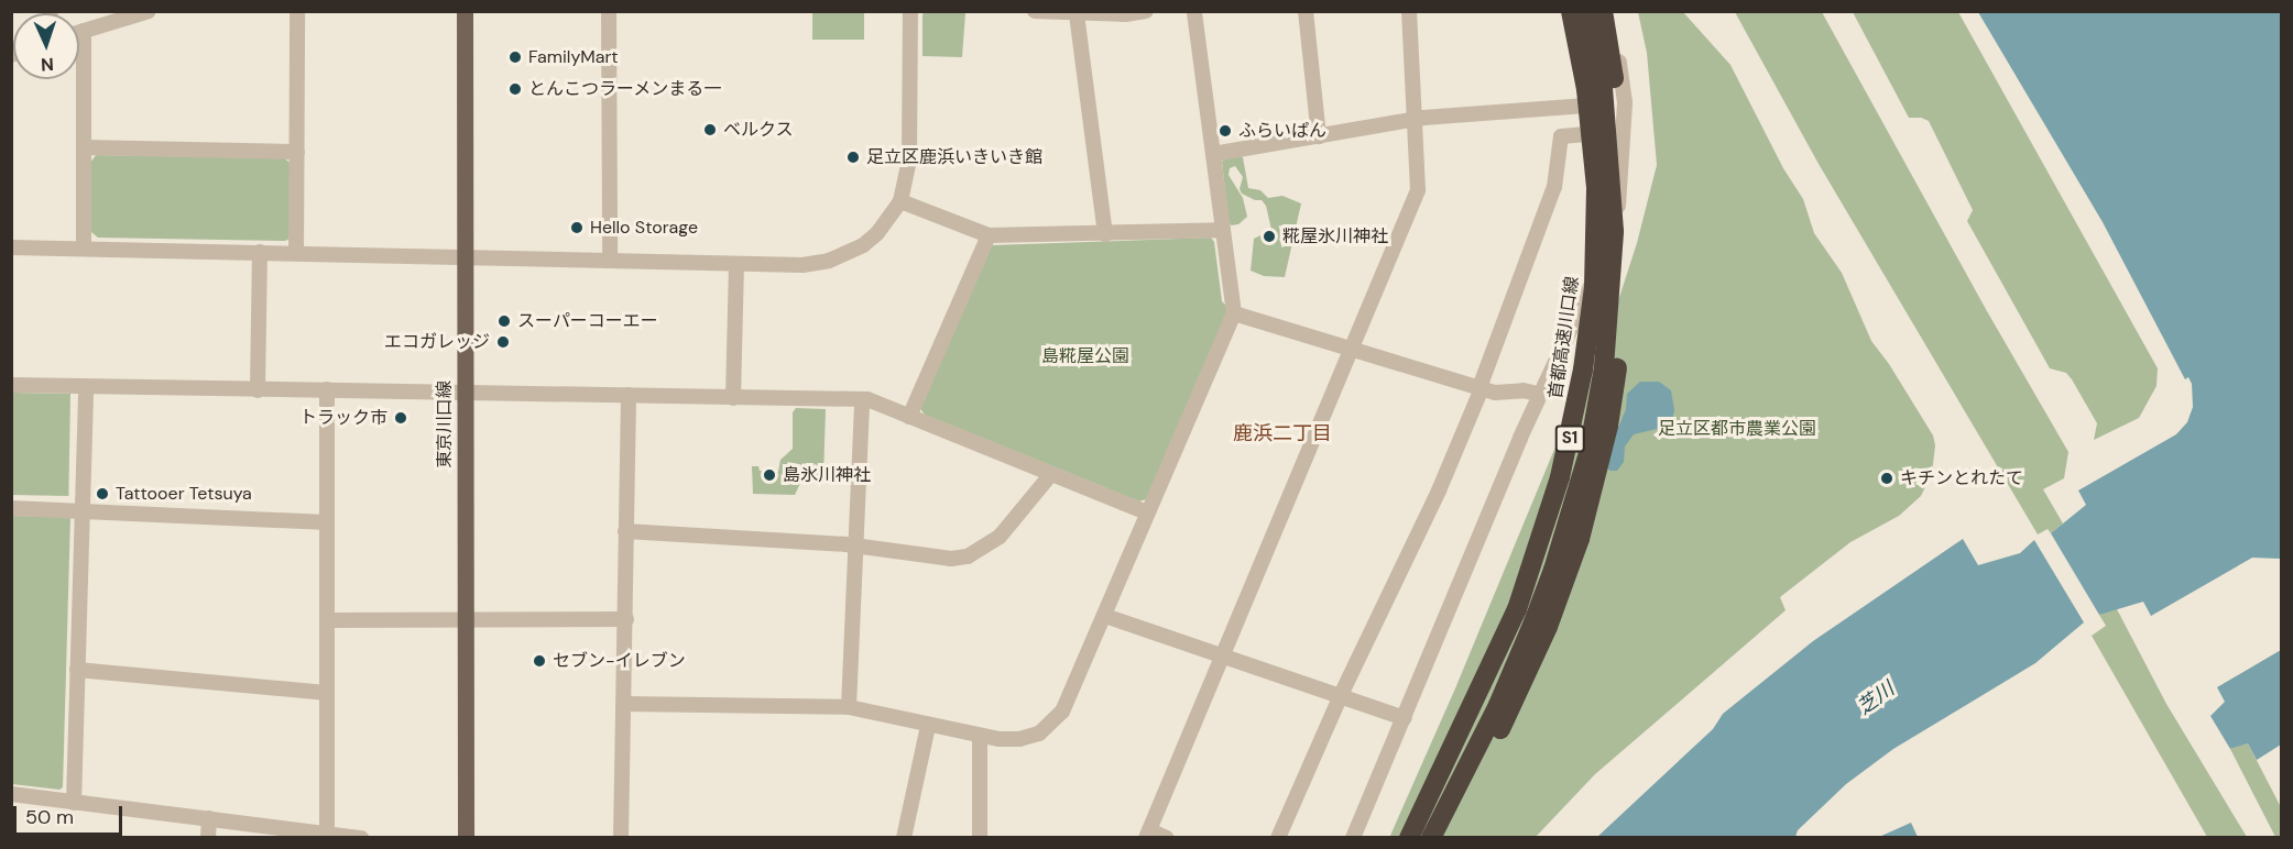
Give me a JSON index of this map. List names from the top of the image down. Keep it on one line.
{"streets":{"highway":["首都高速川口線","S1"],"main road":["東京川口線"]},"districts":["鹿浜二丁目"],"water":["芝川"],"parks":["島糀屋公園","足立区都市農業公園"],"places":["FamilyMart","とんこつラーメンまる一","ベルクス","ふらいぱん","足立区鹿浜いきいき館","Hello Storage","糀屋氷川神社","スーパーコーエー","エコガレッジ","トラック市","島氷川神社","キチンとれたて","Tattooer Tetsuya","セブン-イレブン"],"scale_bar":"50 m","north":"bottom"}
